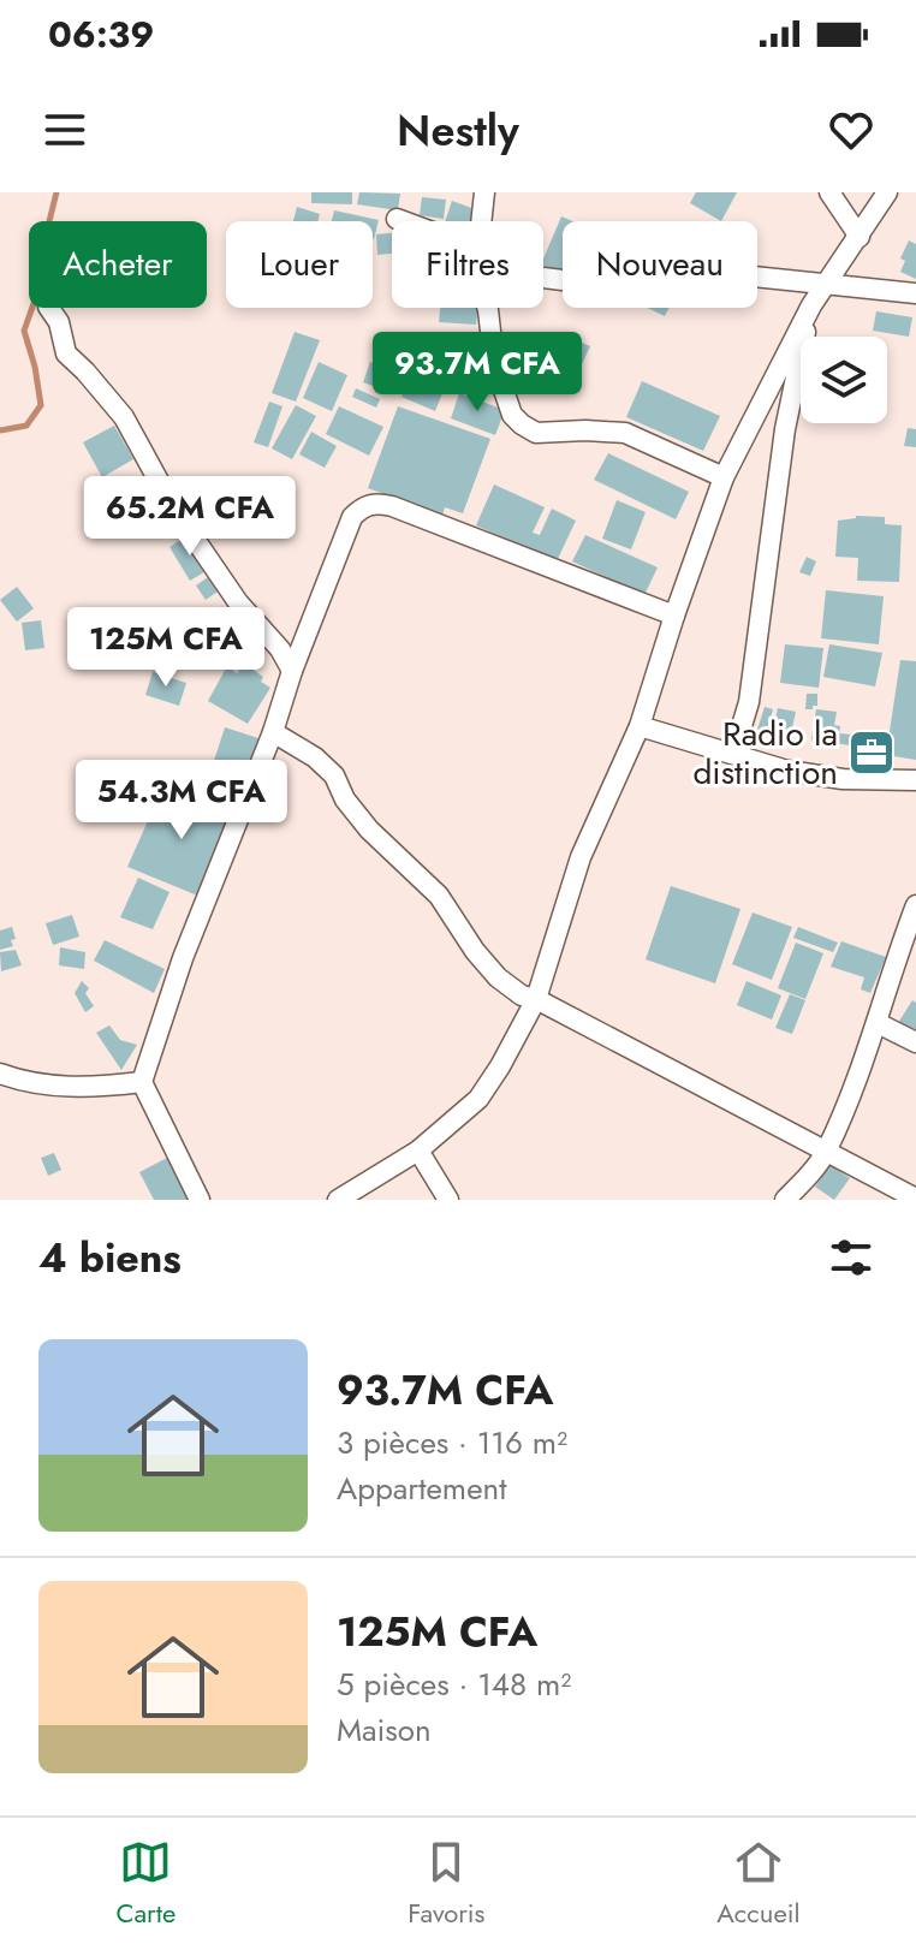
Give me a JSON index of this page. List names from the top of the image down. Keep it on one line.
{"places":{"office":["Radio la distinction"]},"page":{"status":"06:39","header":"Nestly","chip":["Acheter","Louer","Filtres","Nouveau"],"price":["93.7M CFA","65.2M CFA","125M CFA","54.3M CFA"],"heading":"4 biens","list":[{"name":"93.7M CFA","note":"3 pièces · 116 m² · Appartement"},{"name":"125M CFA","note":"5 pièces · 148 m² · Maison"}],"tabs":["Carte","Favoris","Accueil"]}}
